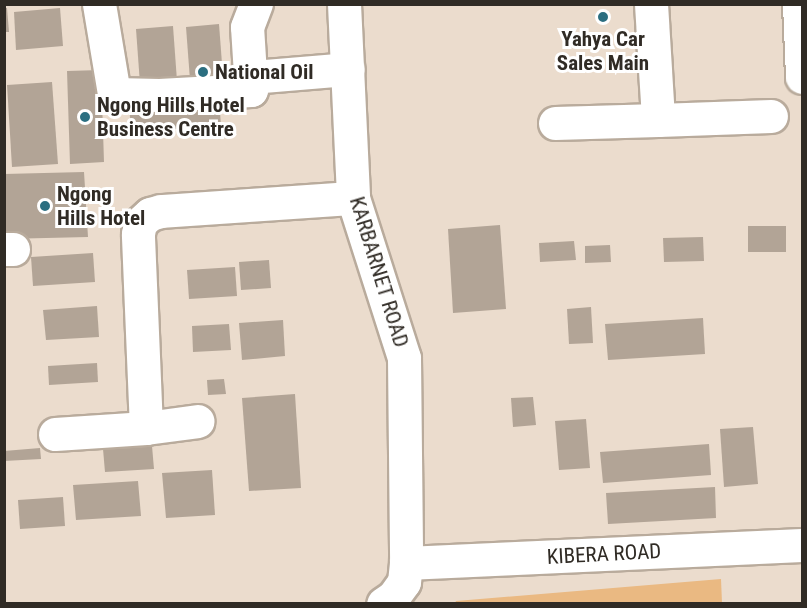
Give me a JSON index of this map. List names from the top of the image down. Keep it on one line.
{"streets":{"street":["KARBARNET ROAD","KIBERA ROAD"]},"crossings":[["KARBARNET ROAD","KIBERA ROAD"]],"places":["Yahya Car Sales Main","National Oil","Ngong Hills Hotel Business Centre","Ngong Hills Hotel"]}
